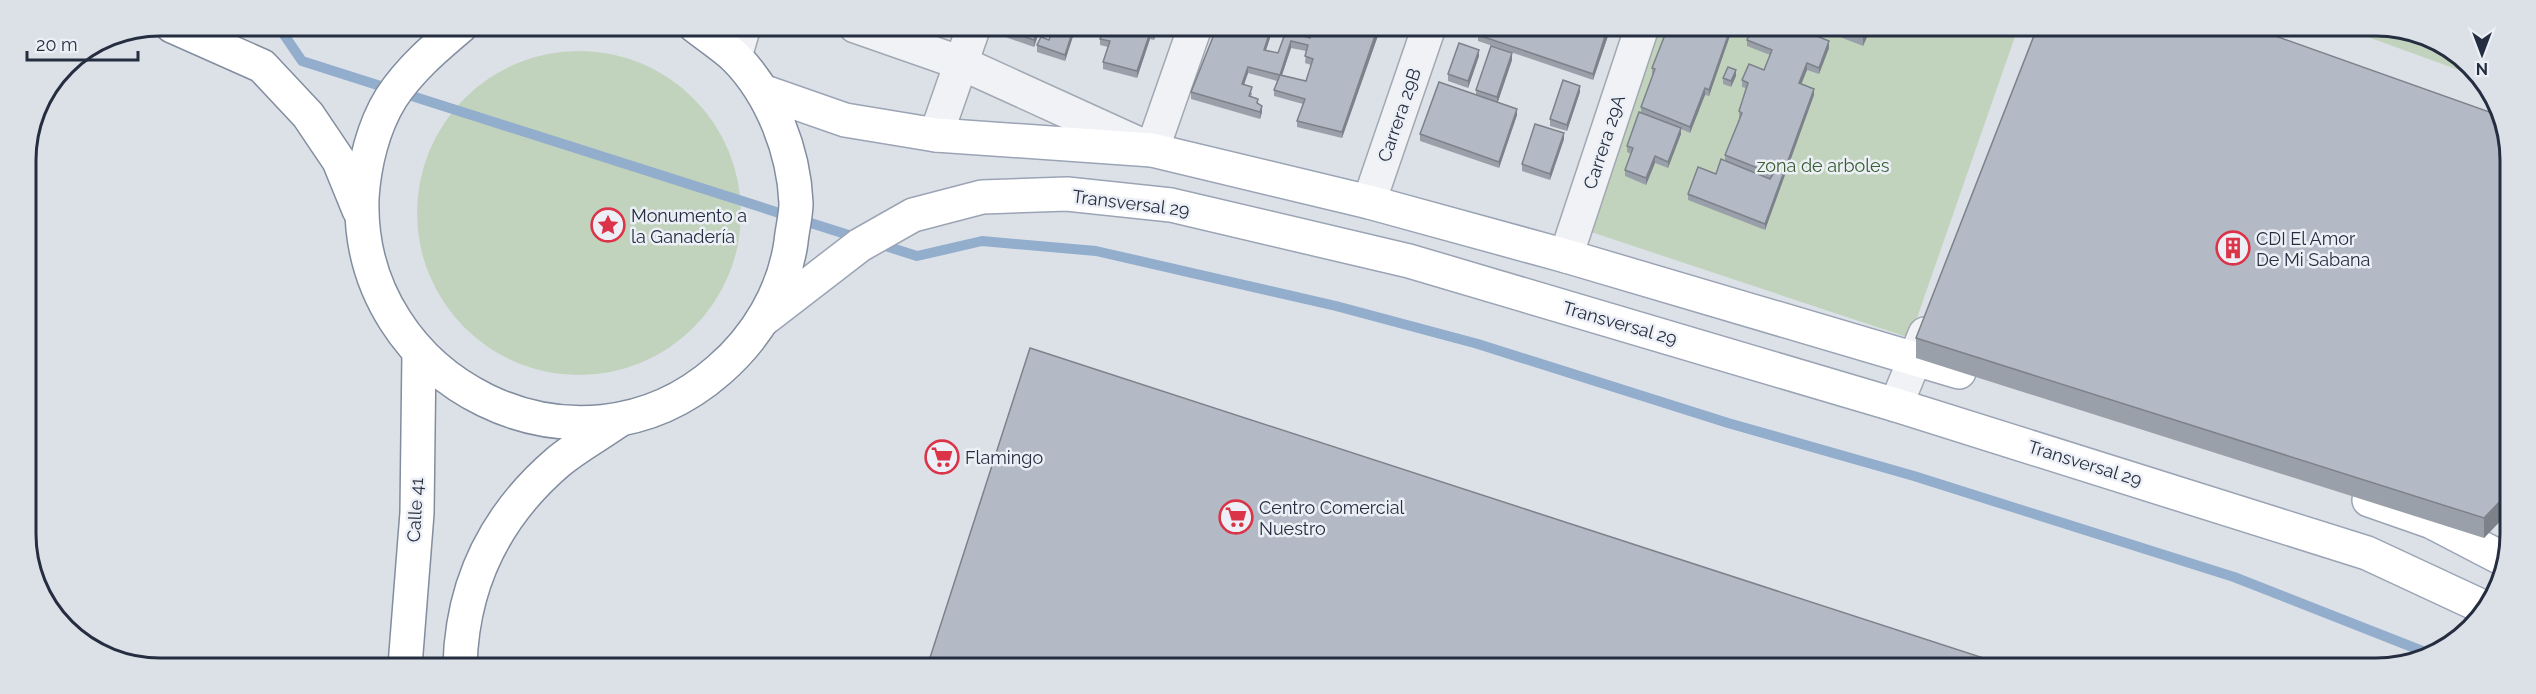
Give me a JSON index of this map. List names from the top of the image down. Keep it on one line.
{"streets":{"main road":["Transversal 29","Calle 41"],"street":["Carrera 29B","Carrera 29A"]},"parks":["zona de arboles"],"places":{"place":["Monumento a la Ganadería"],"building":["CDI El Amor De Mi Sabana"],"supermarket":["Flamingo","Centro Comercial Nuestro"]},"scale_bar":"20 m","north":"bottom"}
